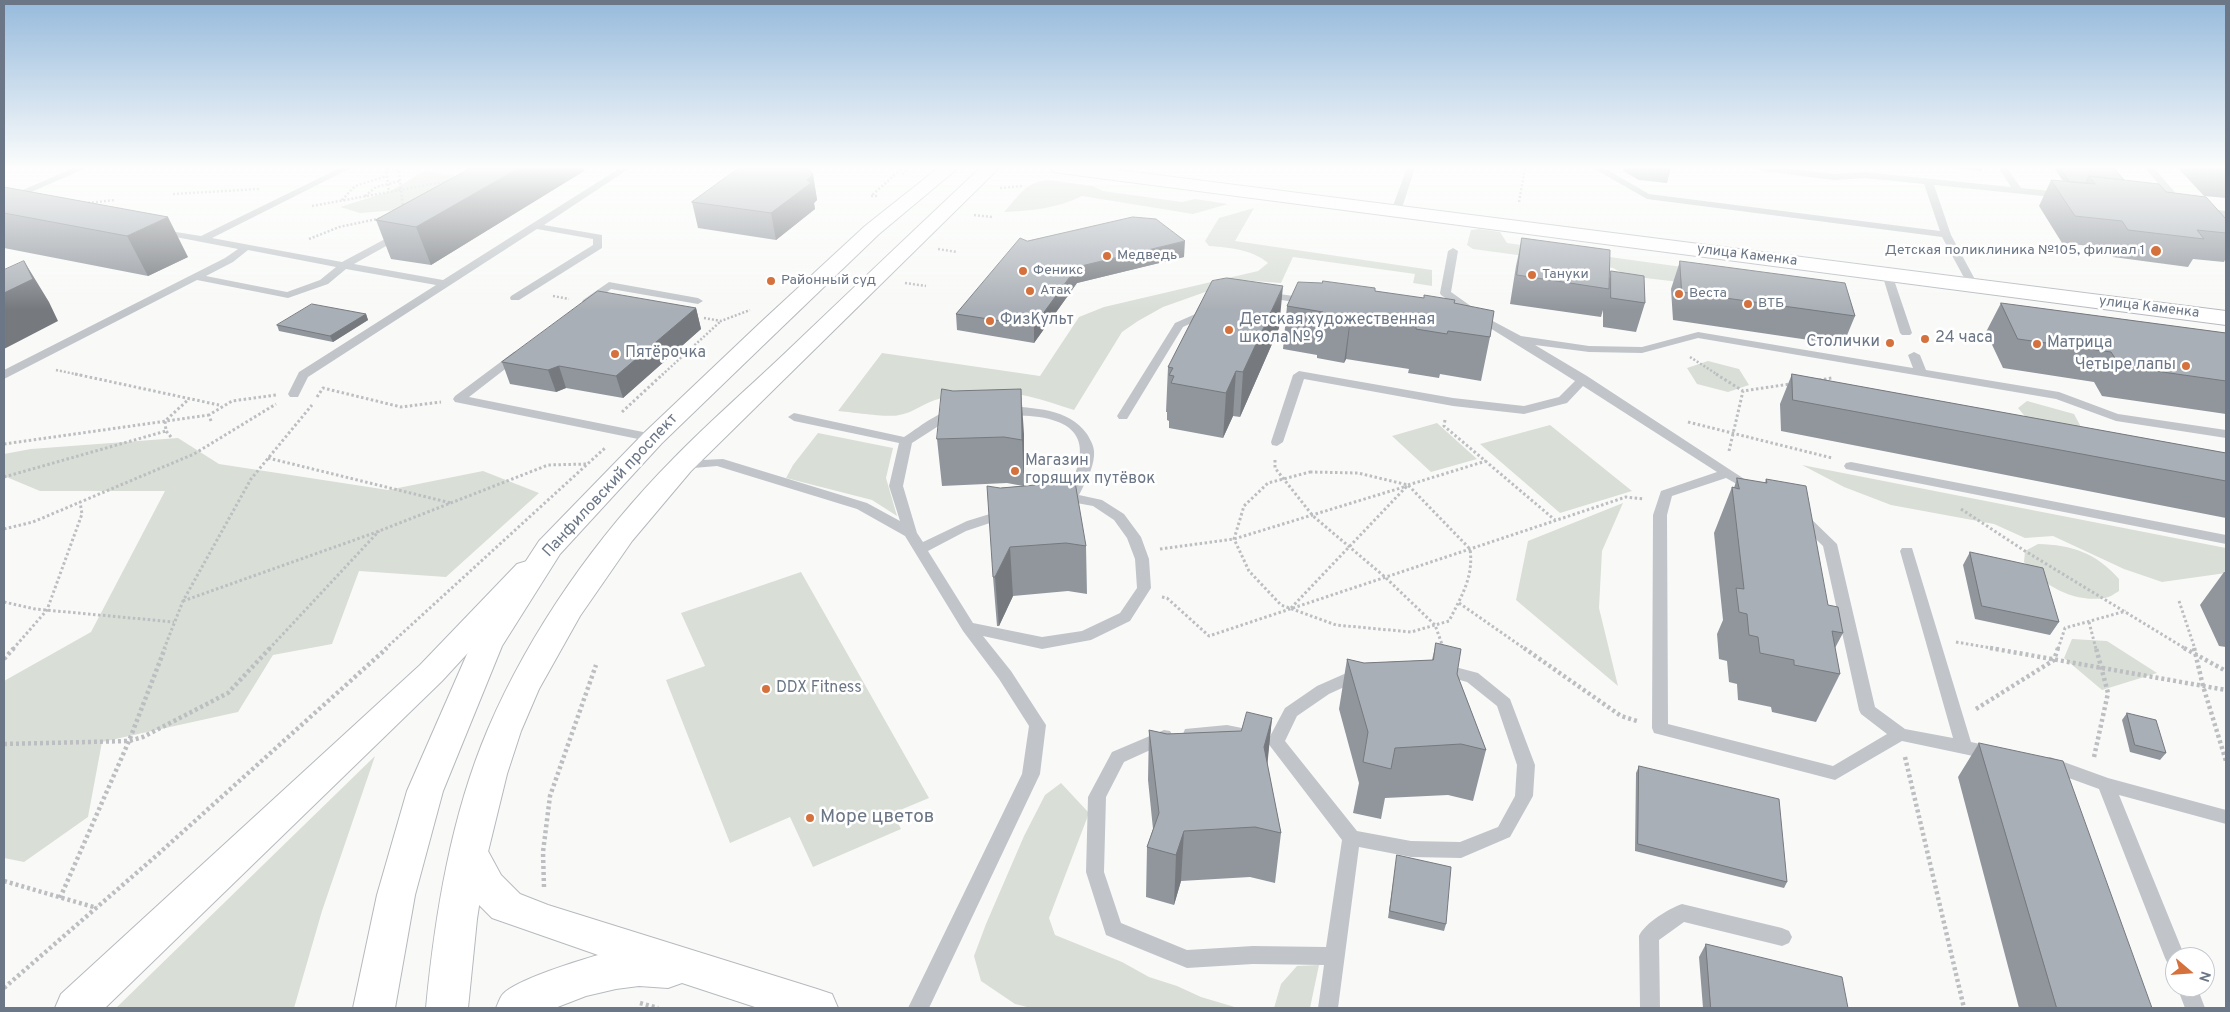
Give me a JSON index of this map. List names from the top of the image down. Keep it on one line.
{"streets":{"main road":["улица Каменка","Панфиловский проспект"]},"places":["Детская поликлиника №105, филиал 1","Медведь","Феникс","Тануки","Районный суд","Атак","Веста","ВТБ","ФизКульт","Детская художественная школа № 9","24 часа","Столички","Матрица","Пятёрочка","Четыре лапы","Магазин горящих путёвок","DDX Fitness","Море цветов"],"north":"right"}
